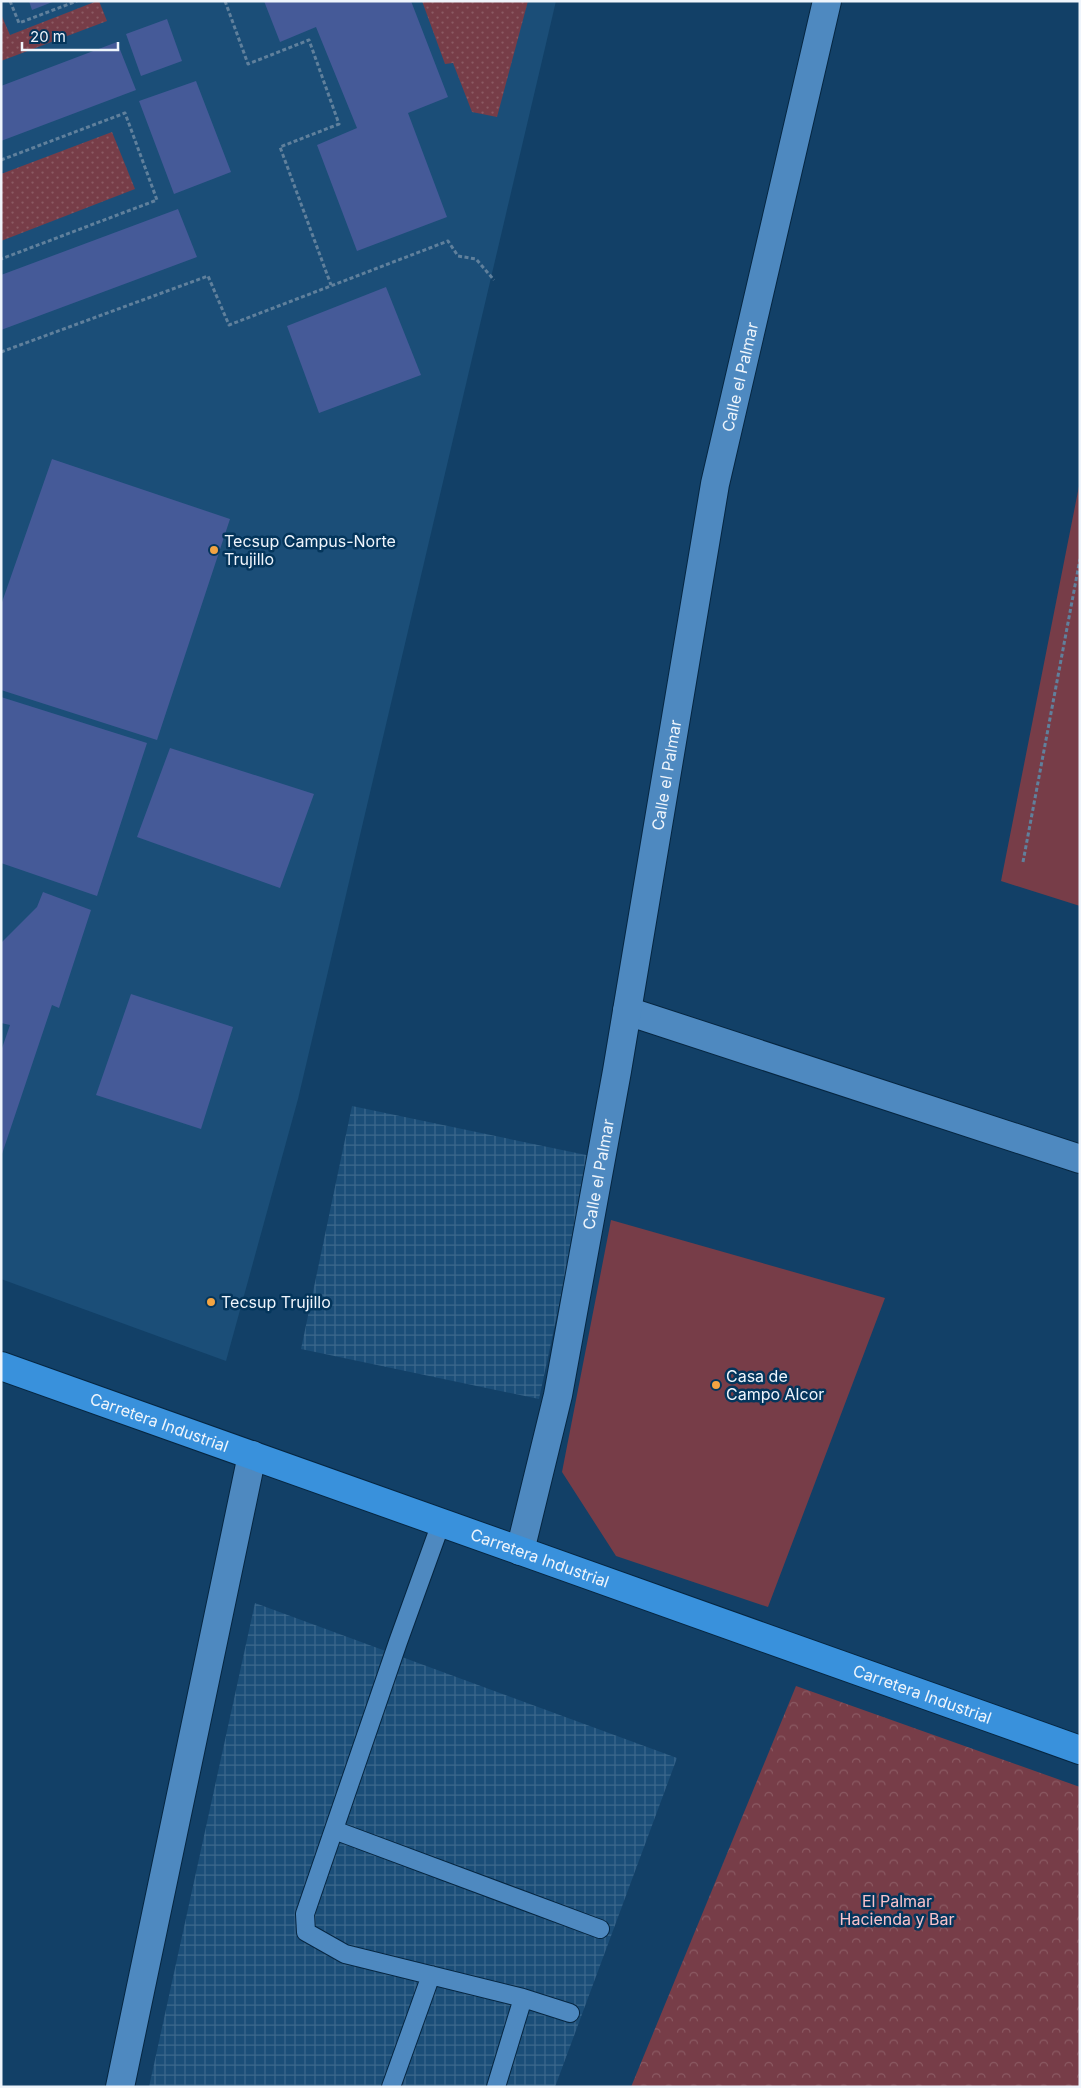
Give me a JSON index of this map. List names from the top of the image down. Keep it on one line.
{"streets":{"highway":["Carretera Industrial"],"street":["Calle el Palmar"]},"crossings":[["Calle el Palmar","Carretera Industrial"]],"parks":["El Palmar Hacienda y Bar"],"places":["Tecsup Campus-Norte Trujillo","Tecsup Trujillo","Casa de Campo Alcor"],"scale_bar":"20 m"}
